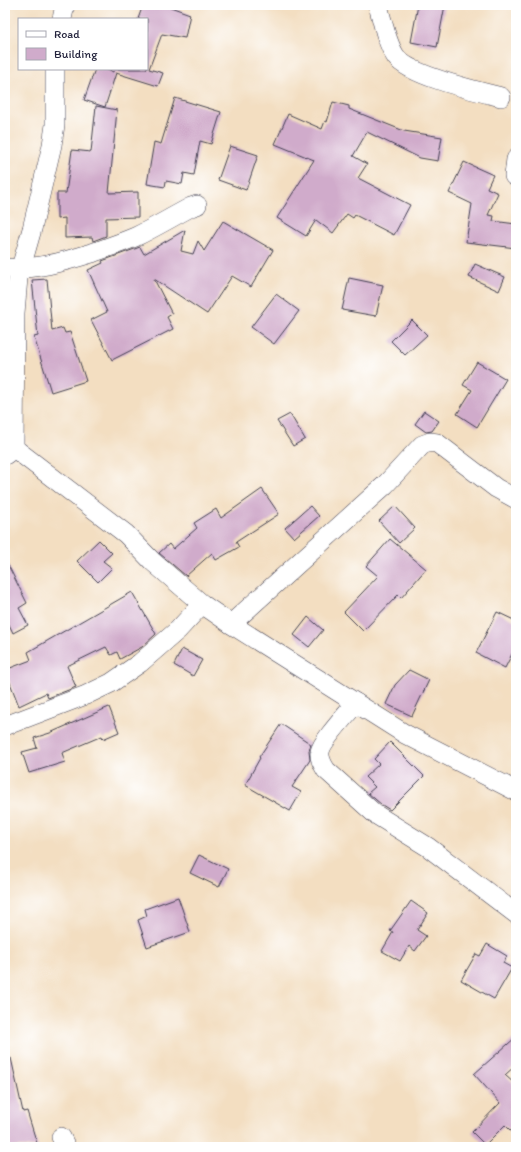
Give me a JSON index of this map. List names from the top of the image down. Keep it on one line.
{"legend":["Road","Building"]}
